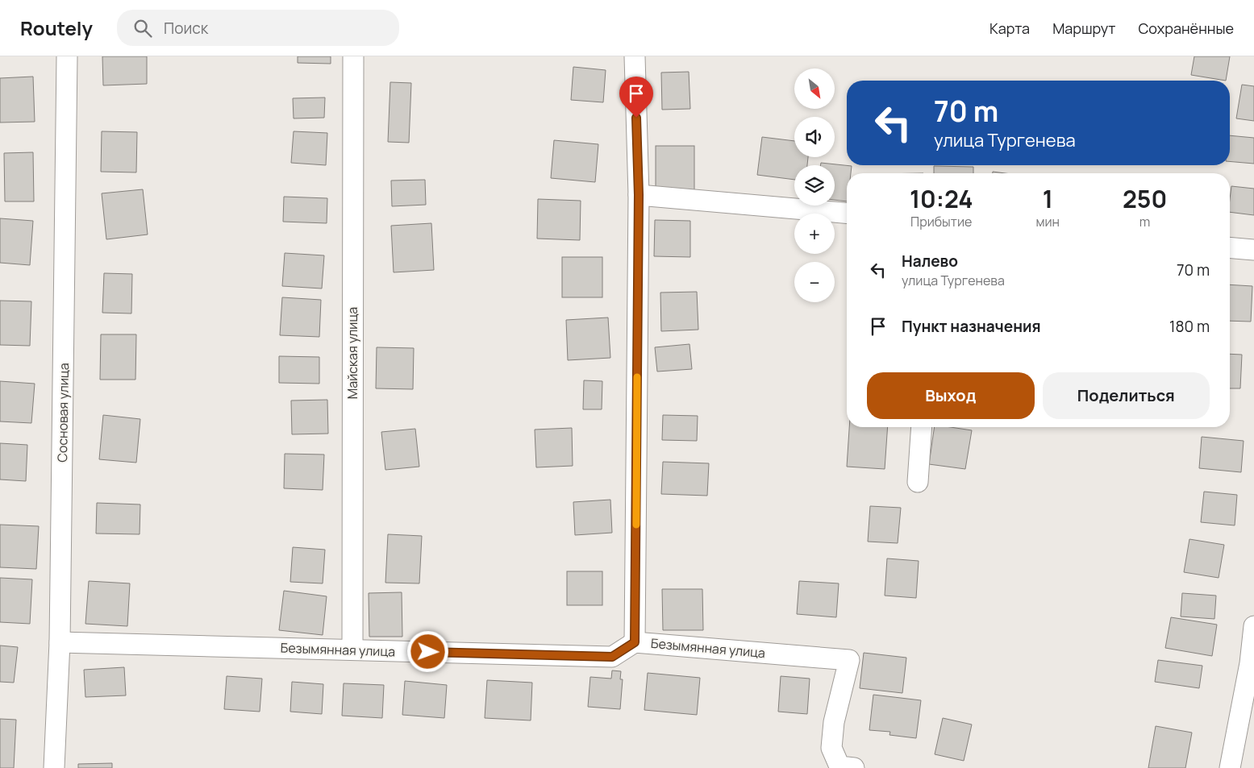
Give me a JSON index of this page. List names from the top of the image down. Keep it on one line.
{"streets":{"street":["Майская улица","Сосновая улица","Безымянная улица"]},"crossings":[["Майская улица","Безымянная улица"],["Сосновая улица","Безымянная улица"]],"north":"bottom right","page":{"header":"Routely","search":"Поиск","nav":["Карта","Маршрут","Сохранённые"],"map_buttons":["+","−"],"turn":["70 m","улица Тургенева"],"eta":["10:24","Прибытие","1","мин","250","m"],"list":[{"name":"Налево","note":"улица Тургенева","value":"70 m"},{"name":"Пункт назначения","value":"180 m"}],"buttons":["Выход","Поделиться"]}}
